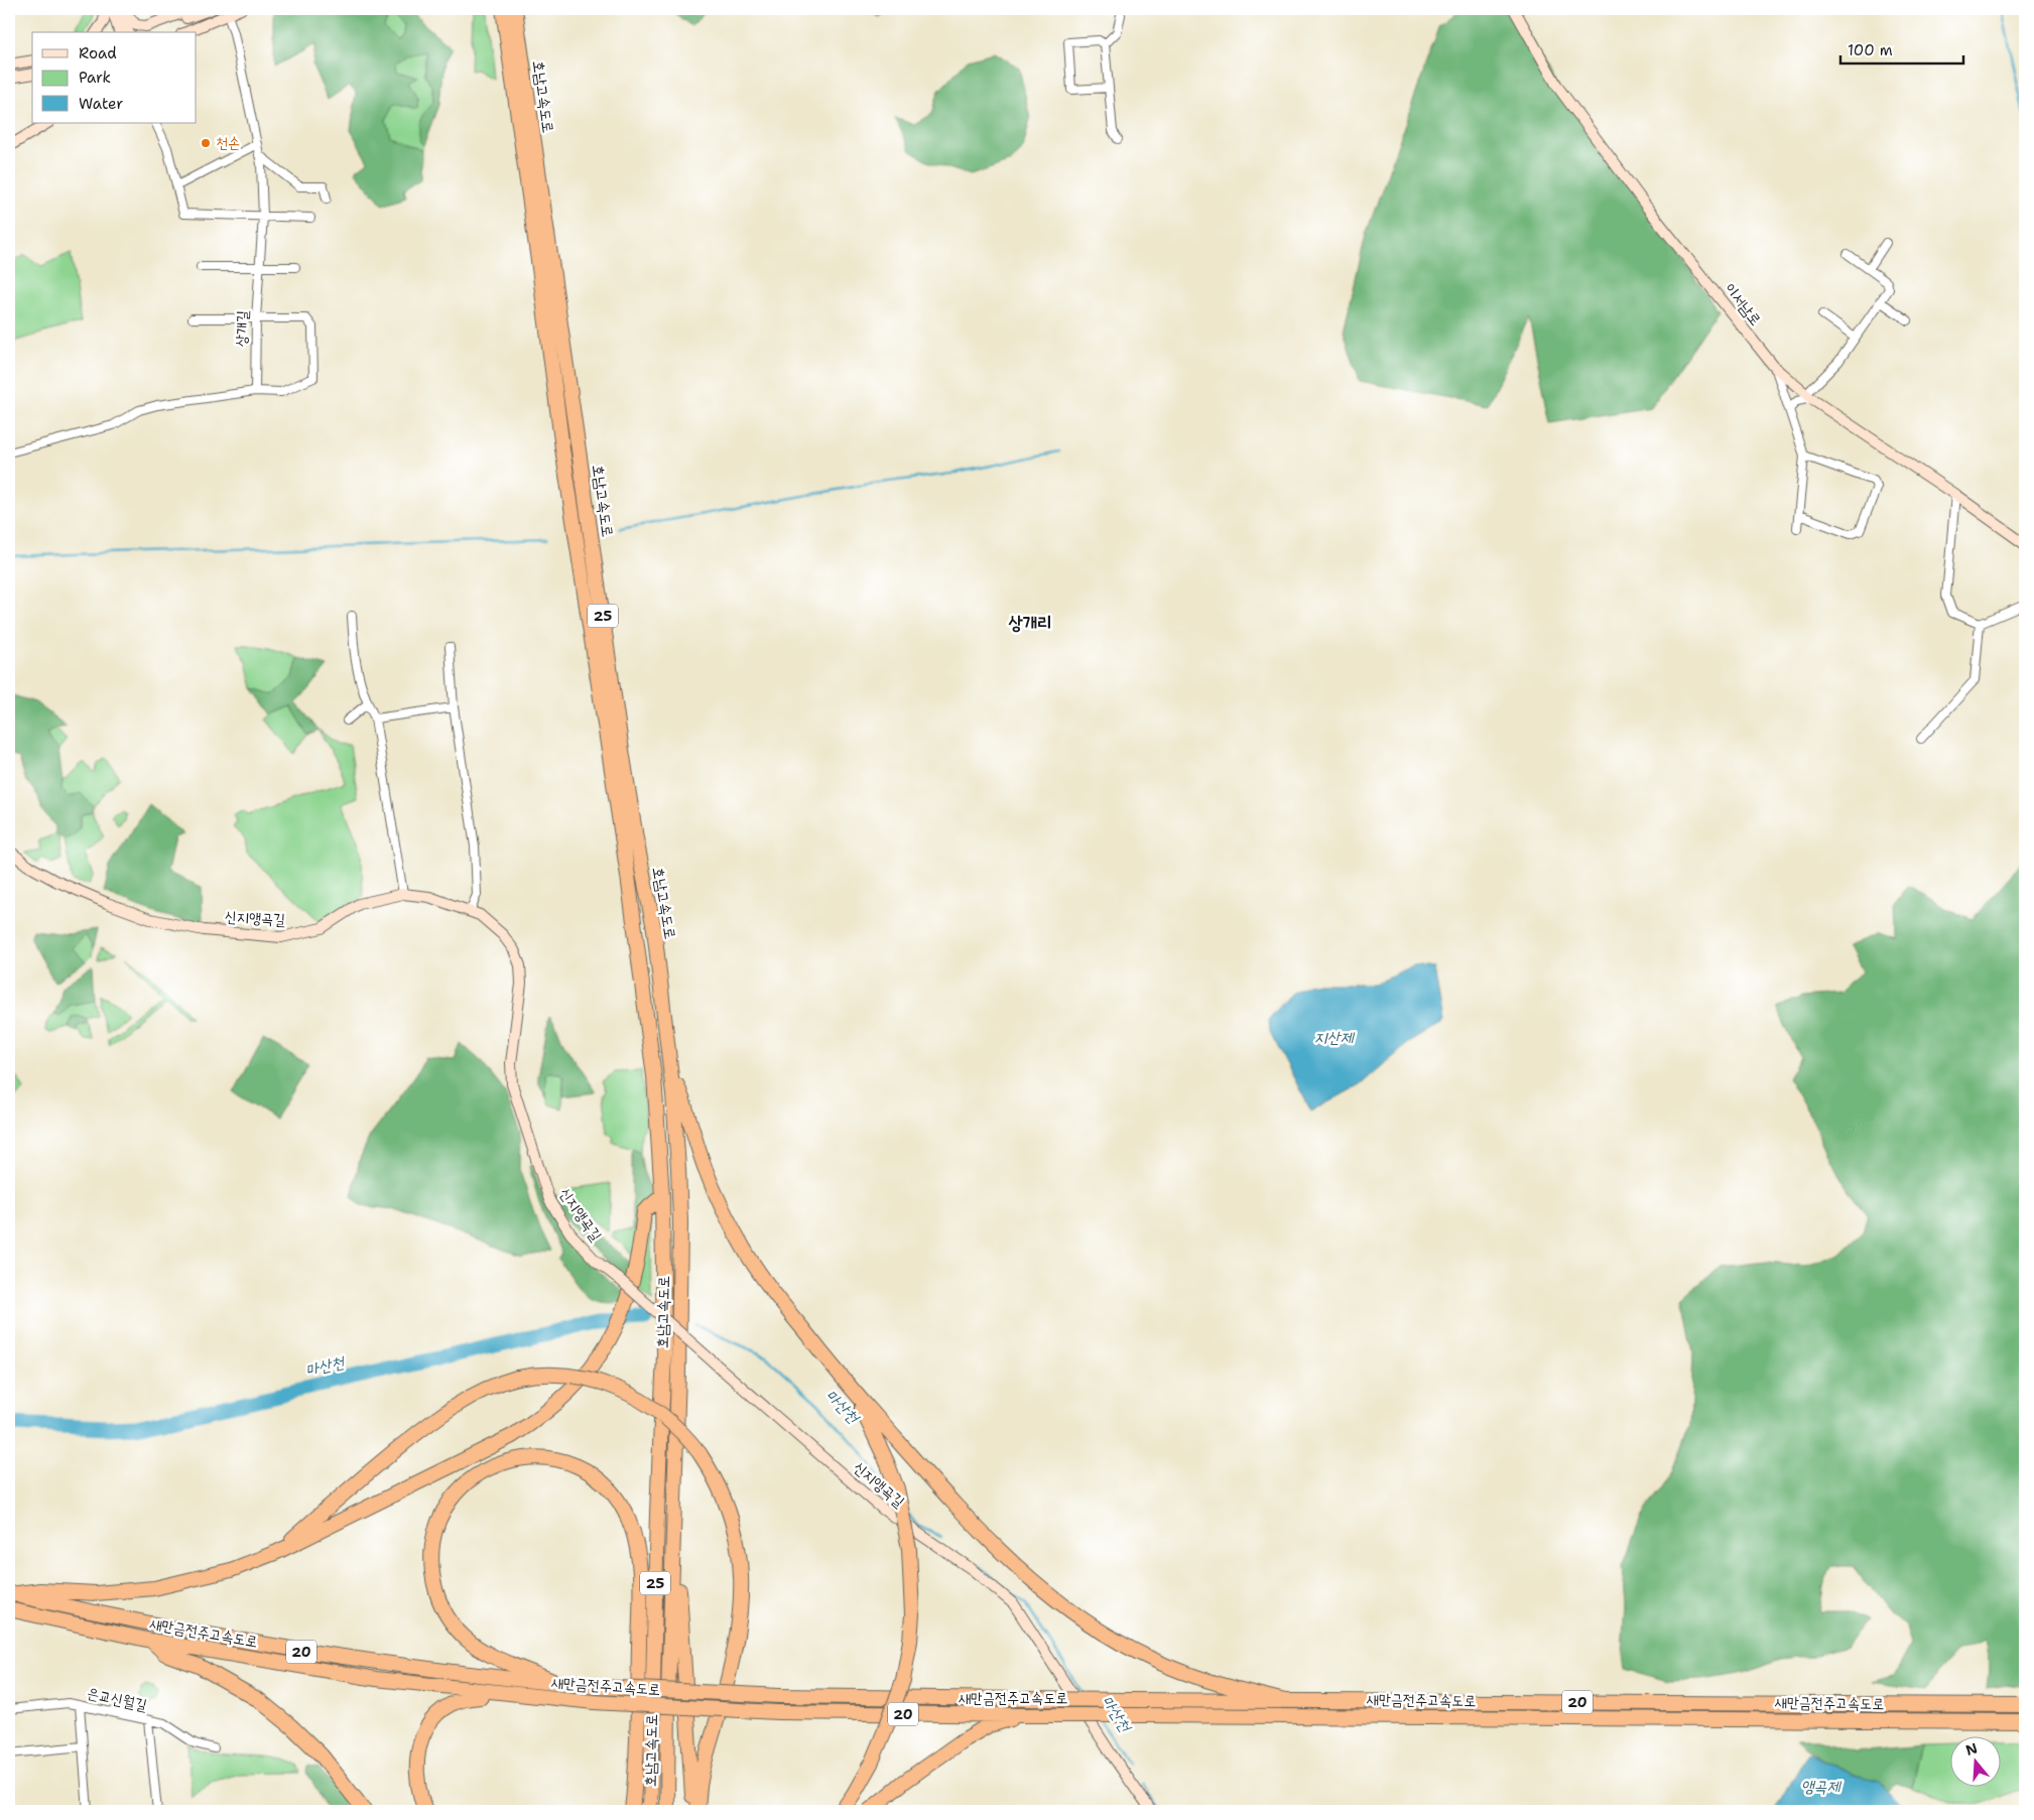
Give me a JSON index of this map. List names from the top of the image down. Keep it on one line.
{"streets":{"highway":["호남고속도로","25","새만금전주고속도로","20"],"street":["이서남로","상개길","신지앵곡길","은교신월길"]},"districts":["상개리"],"water":["지산제","마산천","앵곡제"],"places":["천손"],"legend":["Road","Park","Water"],"scale_bar":"100 m","north":"top"}
